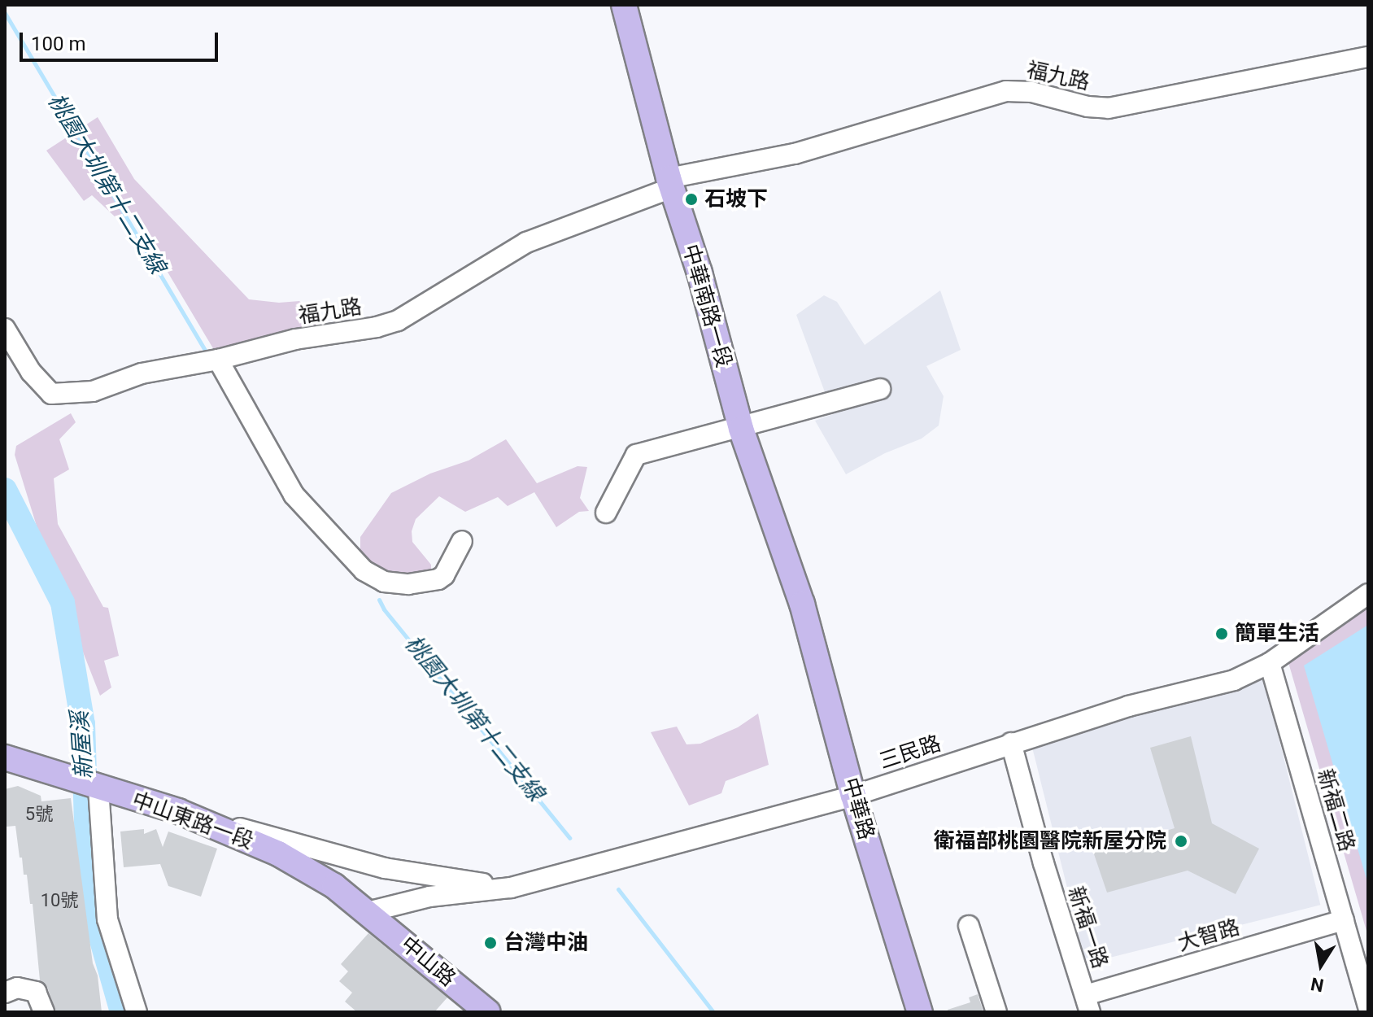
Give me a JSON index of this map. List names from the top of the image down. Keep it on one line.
{"streets":{"main road":["中華南路一段","中華路","中山東路一段","中山路"],"street":["福九路","三民路","新福二路","新福一路","大智路"]},"crossings":[["福九路","中華南路一段"],["中華南路一段","中華路"],["三民路","中華路"],["三民路","新福二路"],["三民路","中山東路一段"],["三民路","新福一路"],["三民路","中山路"],["新福二路","大智路"],["中山東路一段","中山路"],["新福一路","大智路"]],"water":["桃園大圳第十二支線","新屋溪"],"places":["石坡下","簡單生活","衛福部桃園醫院新屋分院","台灣中油"],"house_numbers":["5號","10號"],"scale_bar":"100 m","north":"bottom"}
